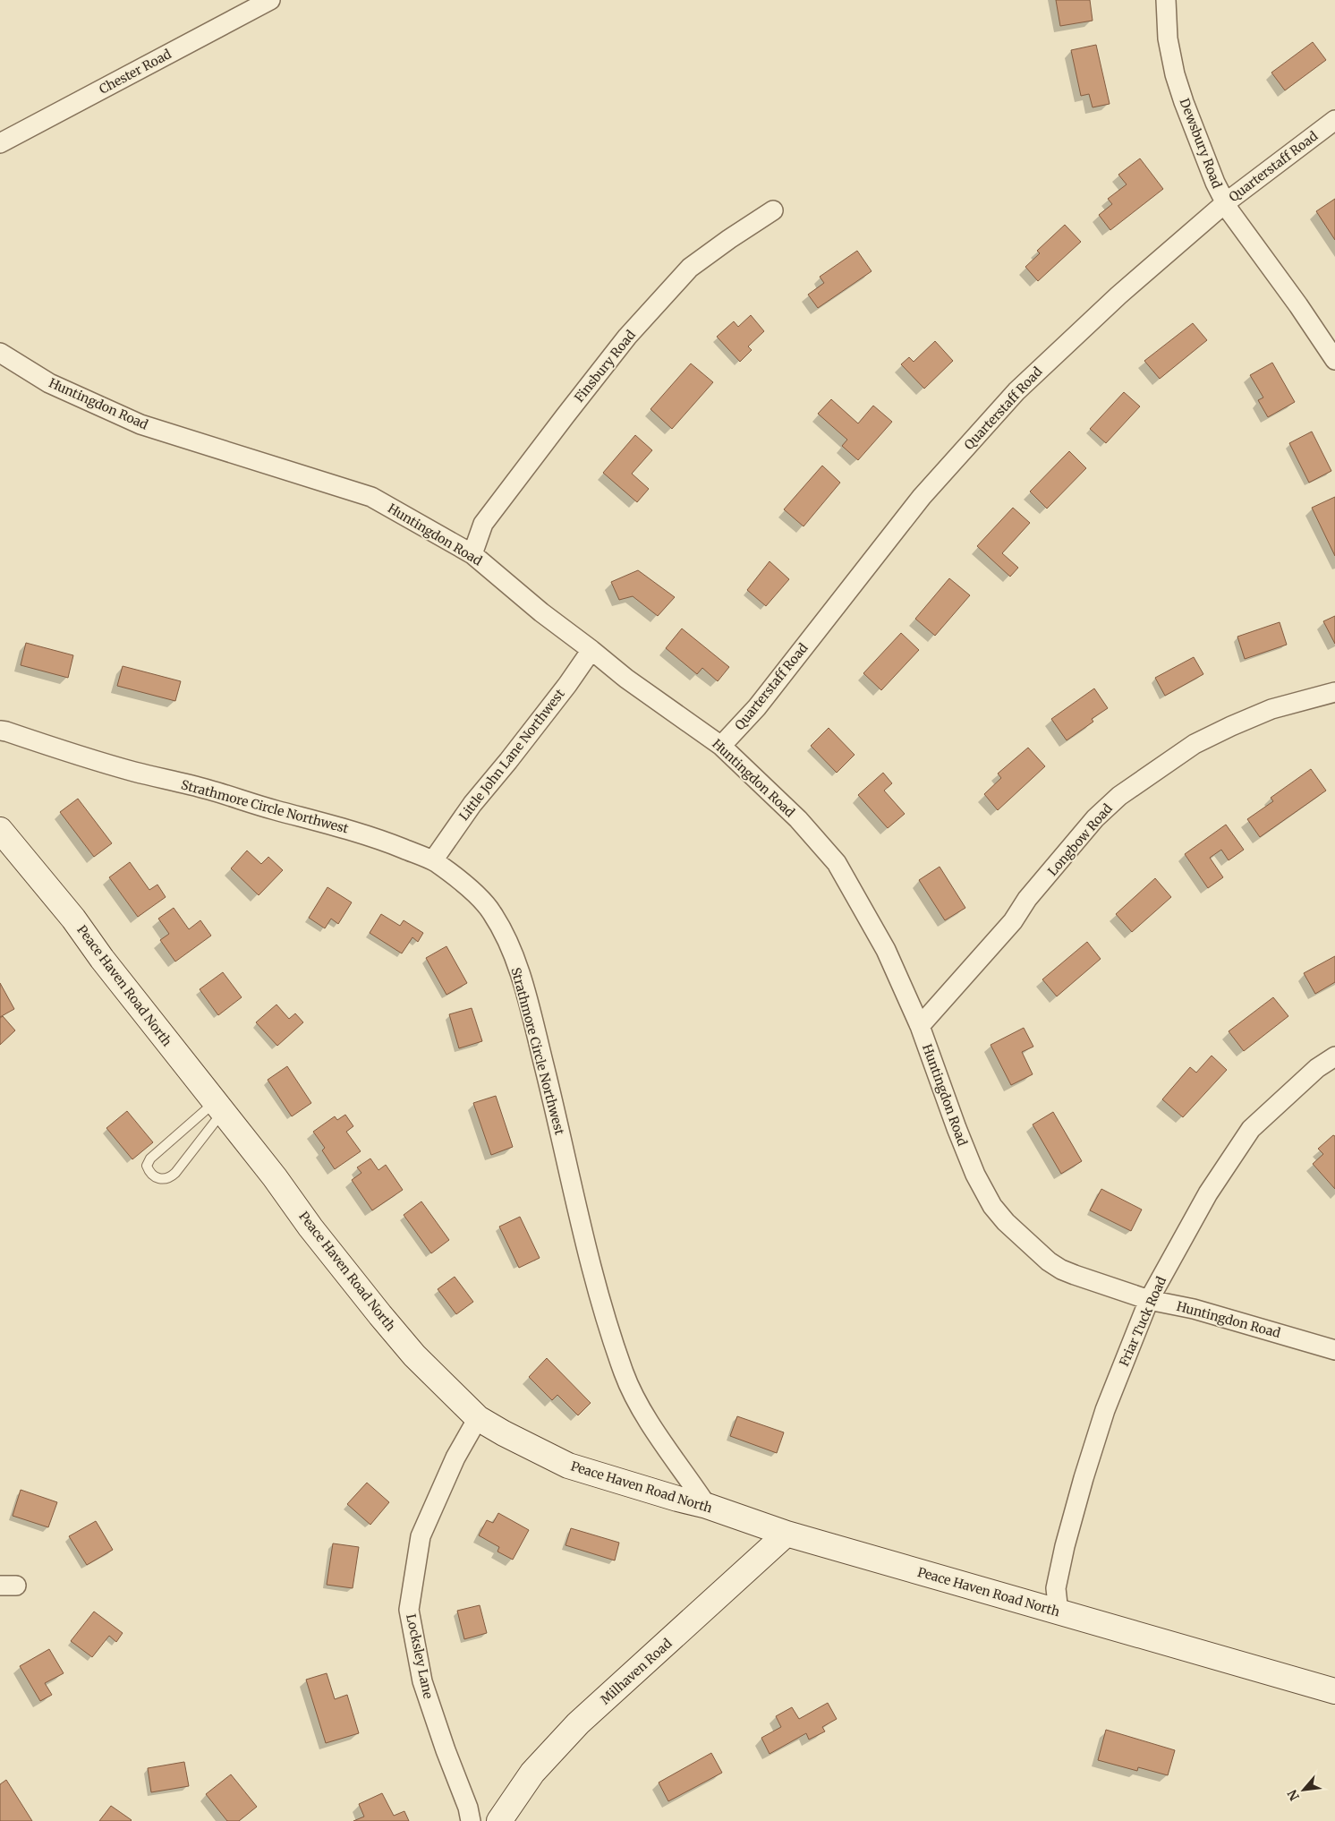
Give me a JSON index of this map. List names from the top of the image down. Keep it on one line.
{"streets":{"main road":["Peace Haven Road North","Milhaven Road"],"street":["Chester Road","Dewsbury Road","Quarterstaff Road","Finsbury Road","Huntingdon Road","Little John Lane Northwest","Strathmore Circle Northwest","Longbow Road","Friar Tuck Road","Locksley Lane"]},"crossings":[["Dewsbury Road","Quarterstaff Road"],["Quarterstaff Road","Huntingdon Road"],["Finsbury Road","Huntingdon Road"],["Huntingdon Road","Little John Lane Northwest"],["Huntingdon Road","Longbow Road"],["Huntingdon Road","Friar Tuck Road"],["Little John Lane Northwest","Strathmore Circle Northwest"],["Strathmore Circle Northwest","Peace Haven Road North"],["Peace Haven Road North","Friar Tuck Road"],["Peace Haven Road North","Locksley Lane"],["Peace Haven Road North","Milhaven Road"]],"north":"bottom left"}
